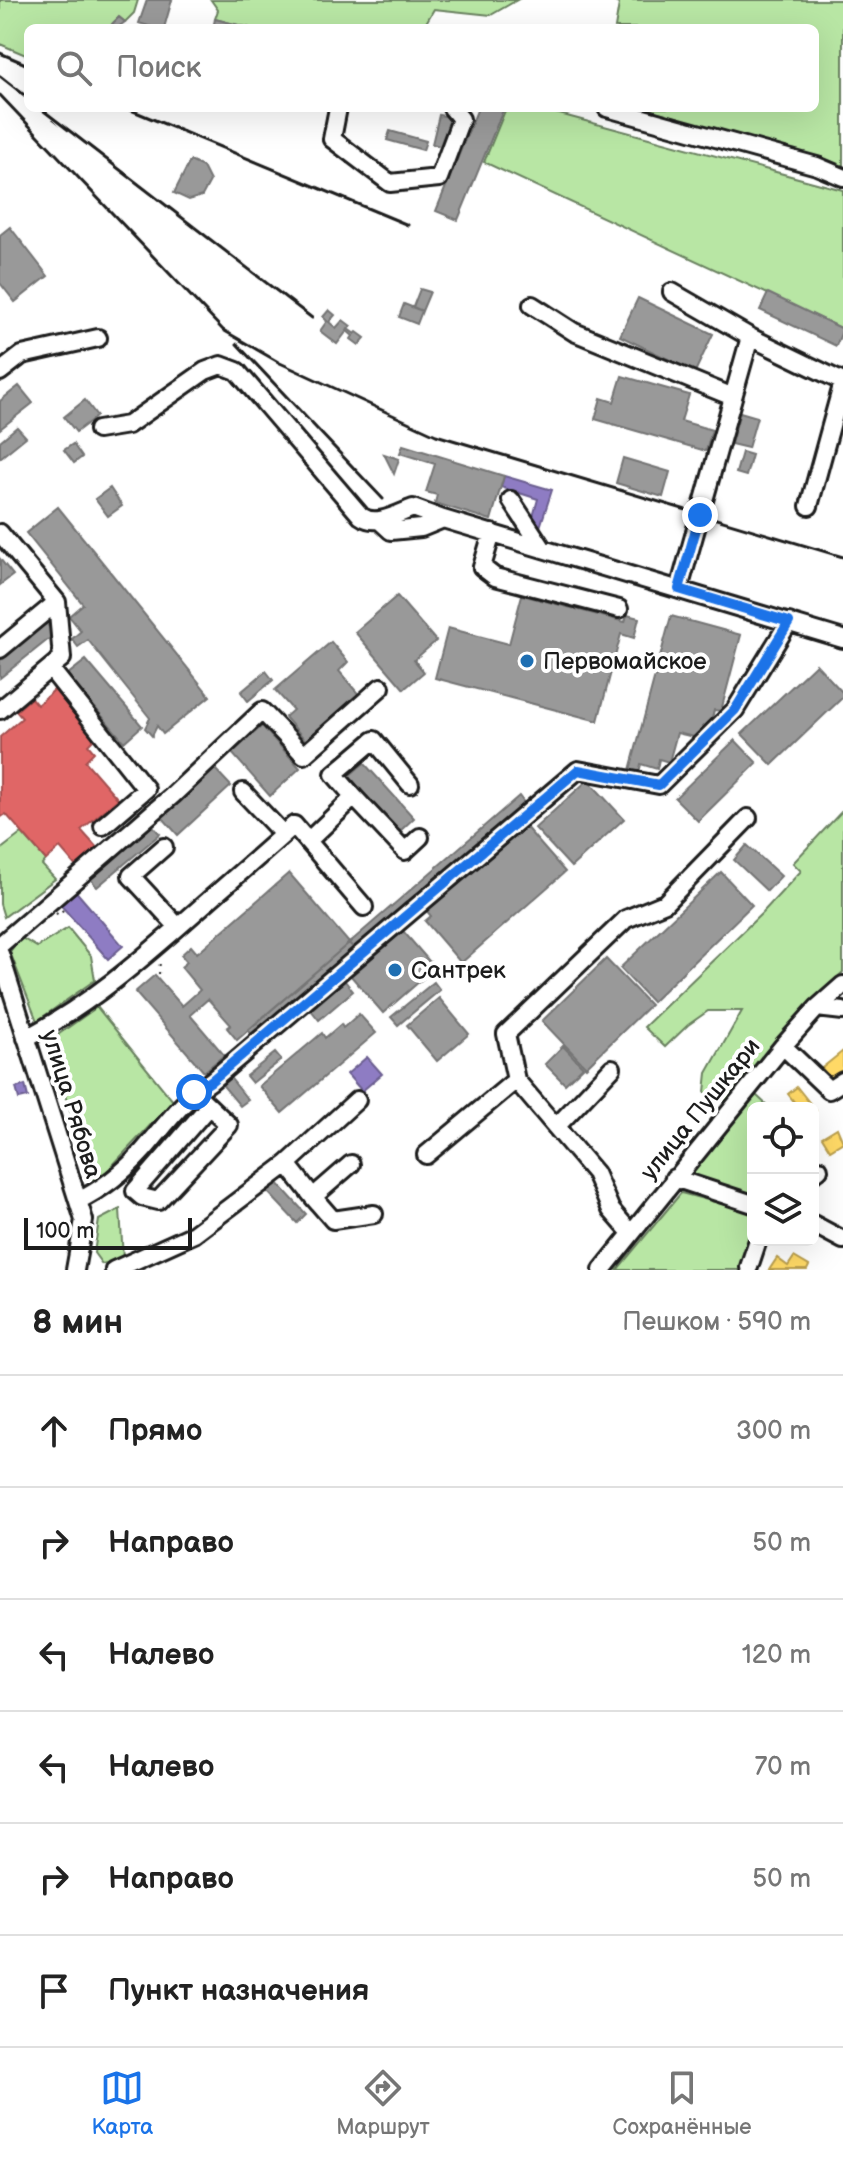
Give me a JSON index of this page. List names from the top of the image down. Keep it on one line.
{"streets":{"street":["улица Рябова","улица Пушкари"]},"places":["Первомайское","Сантрек"],"scale_bar":"100 m","page":{"search":"Поиск","scale":"100 m","heading":["8 мин","Пешком · 590 m"],"list":[["Прямо","300 m"],["Направо","50 m"],["Налево","120 m"],["Налево","70 m"],["Направо","50 m"],"Пункт назначения"],"nav":["Карта","Маршрут","Сохранённые"]}}
